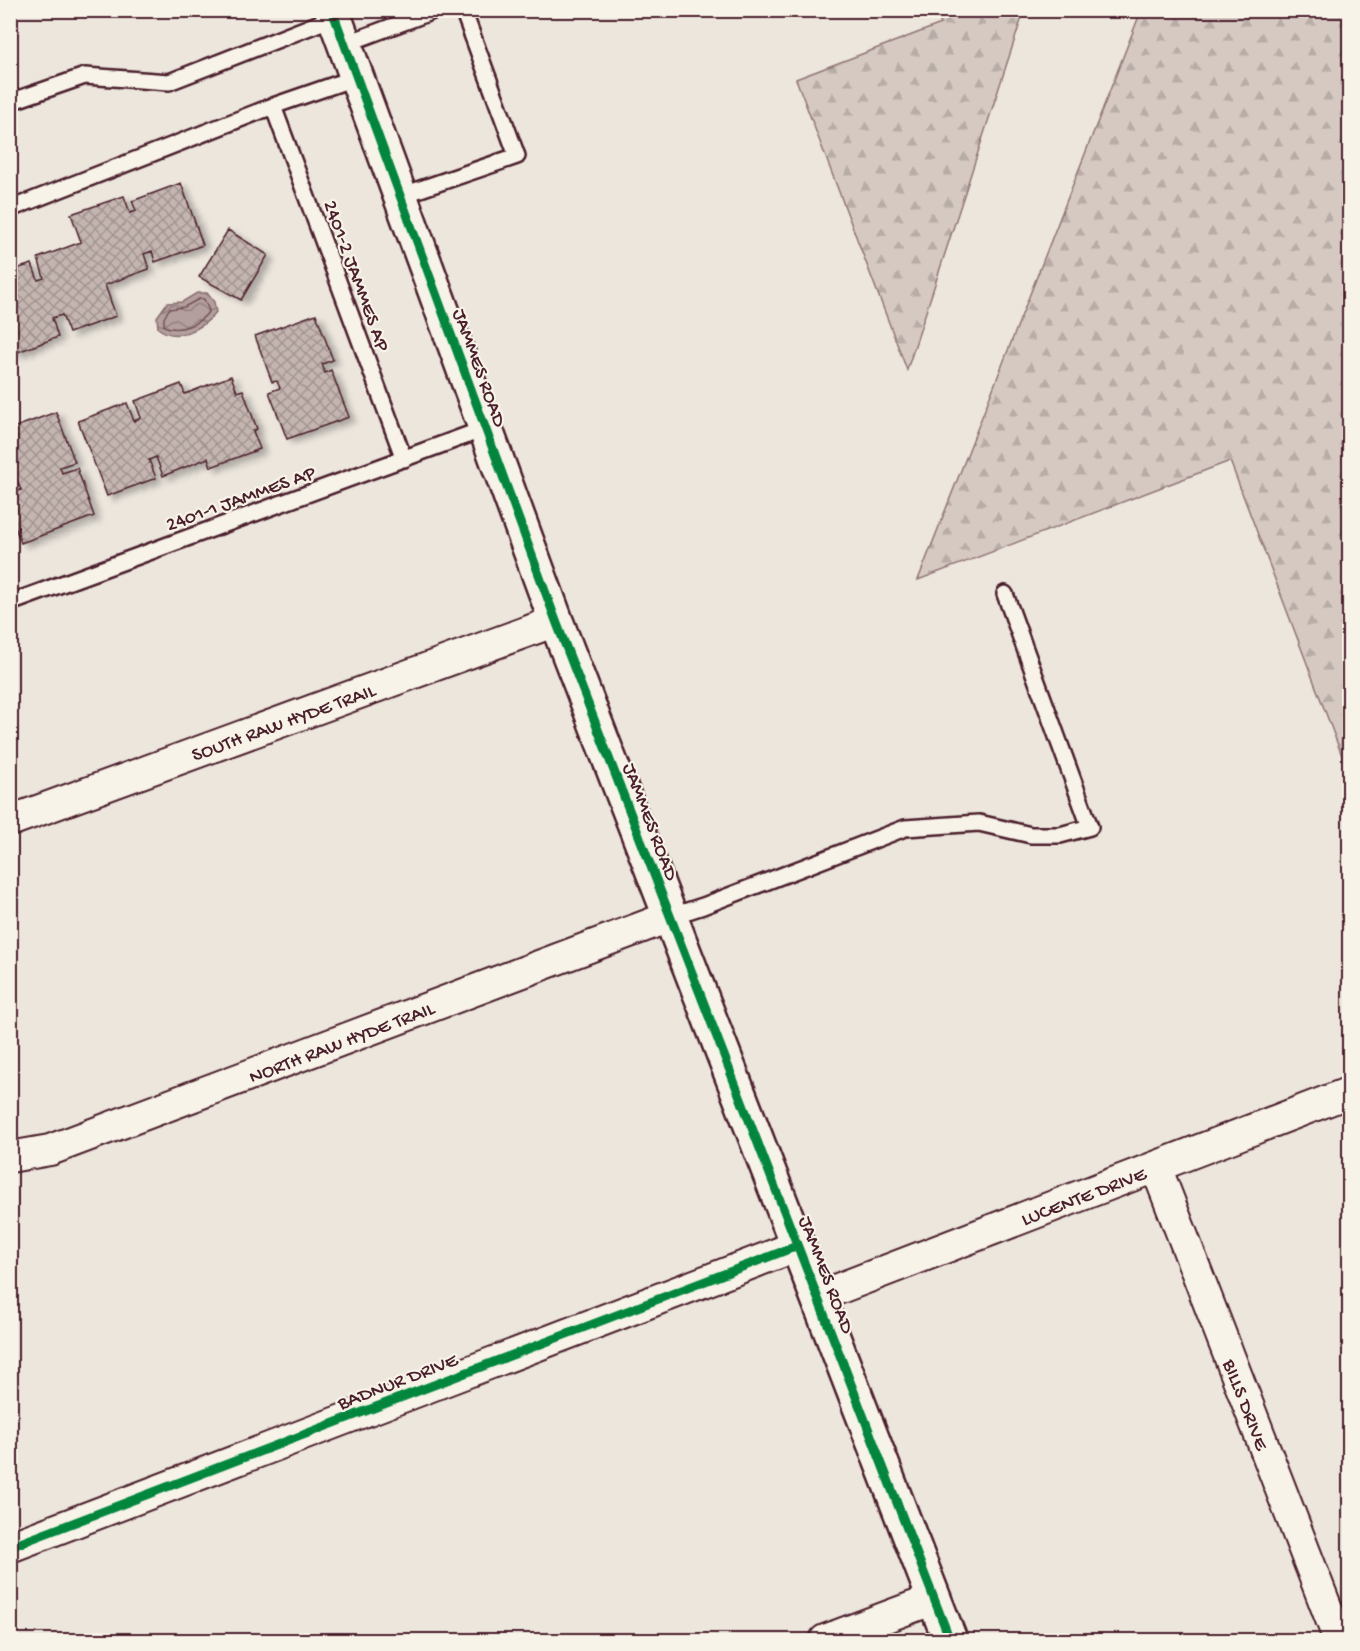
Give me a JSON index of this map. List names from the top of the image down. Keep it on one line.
{"streets":{"street":["JAMMES ROAD","SOUTH RAW HYDE TRAIL","NORTH RAW HYDE TRAIL","LUCENTE DRIVE","BADNUR DRIVE","BILLS DRIVE"],"lane":["2401-2 JAMMES AP","2401-1 JAMMES AP"]},"crossings":[["2401-2 JAMMES AP","2401-1 JAMMES AP"],["JAMMES ROAD","2401-1 JAMMES AP"],["JAMMES ROAD","SOUTH RAW HYDE TRAIL"],["JAMMES ROAD","NORTH RAW HYDE TRAIL"],["JAMMES ROAD","LUCENTE DRIVE"],["JAMMES ROAD","BADNUR DRIVE"],["LUCENTE DRIVE","BILLS DRIVE"]]}
